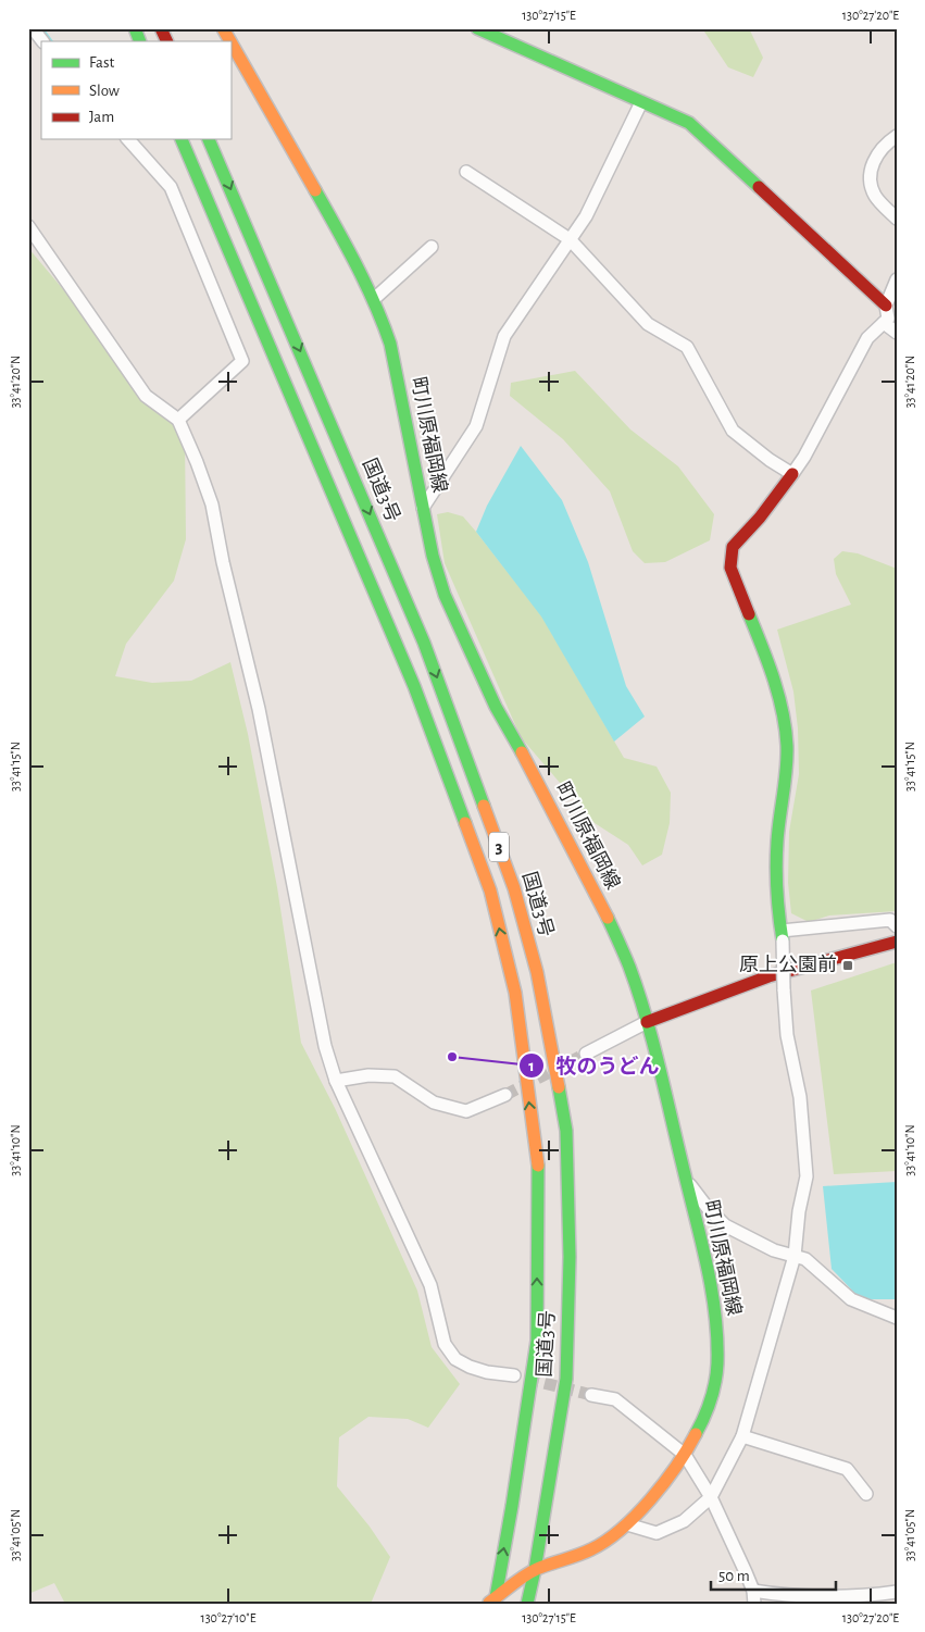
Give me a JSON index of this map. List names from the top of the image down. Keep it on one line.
{"streets":{"main road":["町川原福岡線","国道3号","3"]},"crossings":[["町川原福岡線","国道3号"]],"places":{"transit":["原上公園前"],"other":["牧のうどん"]},"legend":["Fast","Slow","Jam"],"scale_bar":"50 m","coordinates":["130°27'15\"E","130°27'20\"E","33°41'20\"N","33°41'15\"N","33°41'10\"N","33°41'05\"N","130°27'10\"E"]}
